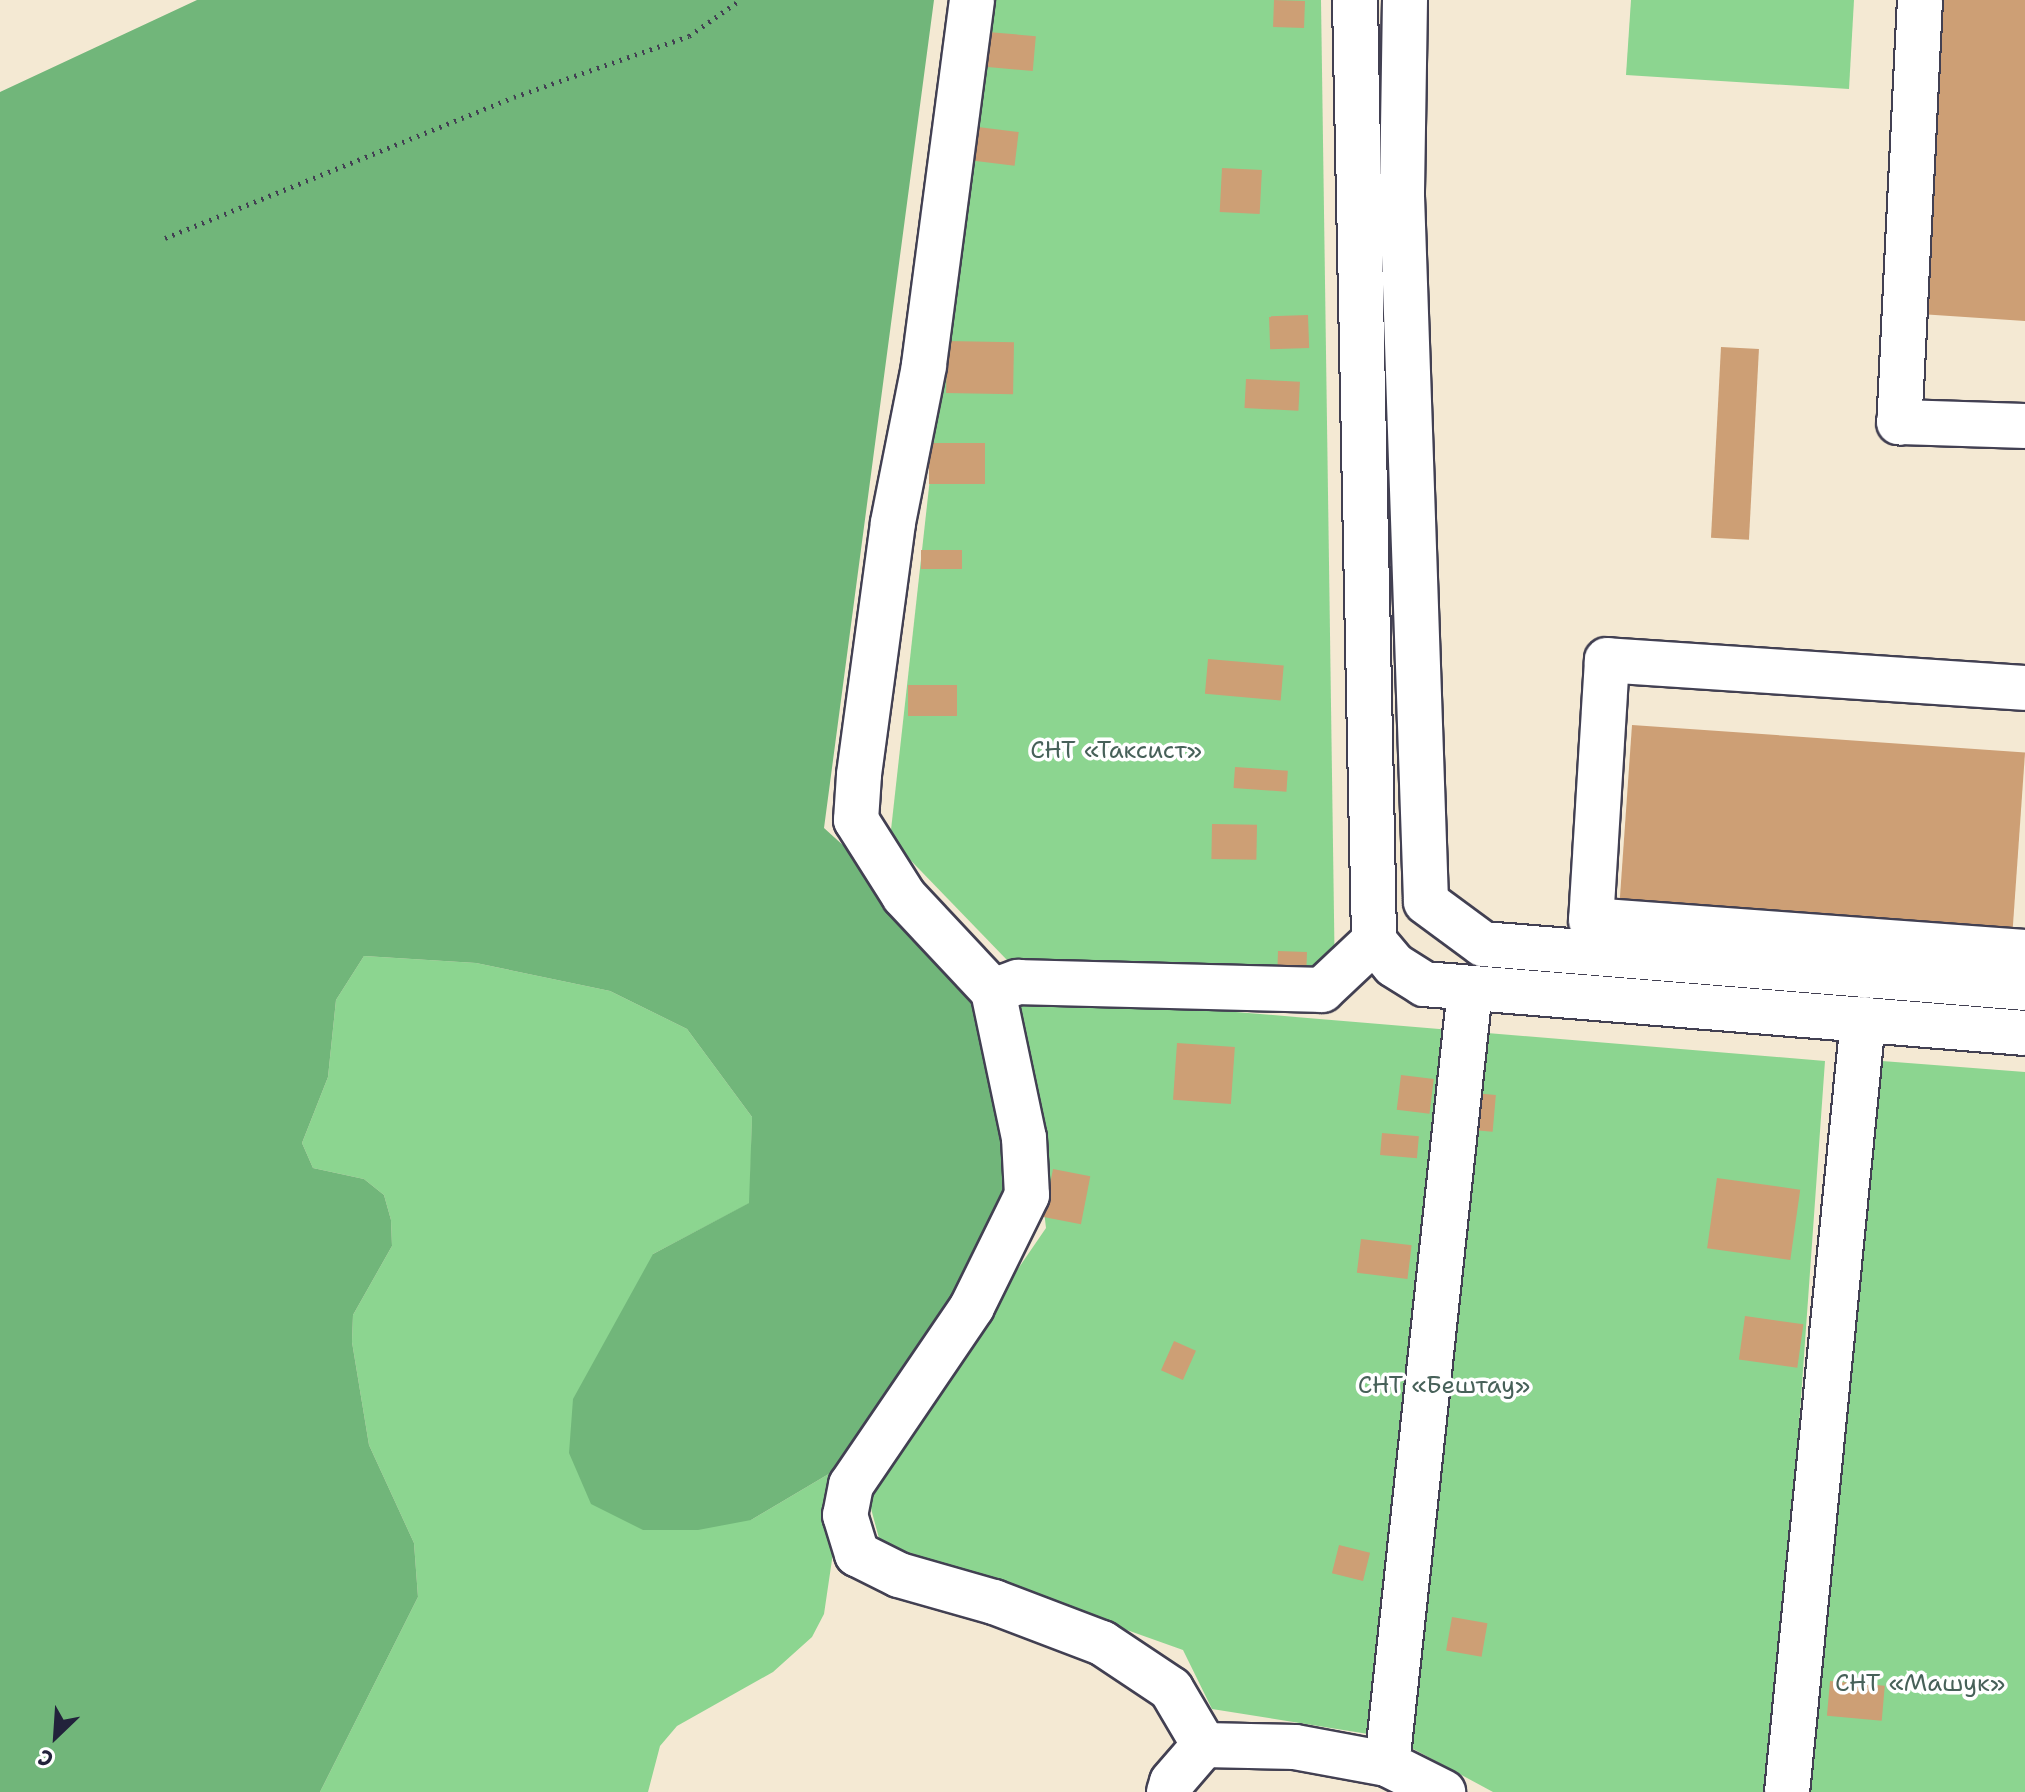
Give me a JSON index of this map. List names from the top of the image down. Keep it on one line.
{"parks":["СНТ «Таксист»","СНТ «Бештау»","СНТ «Машук»"],"north":"bottom left"}
